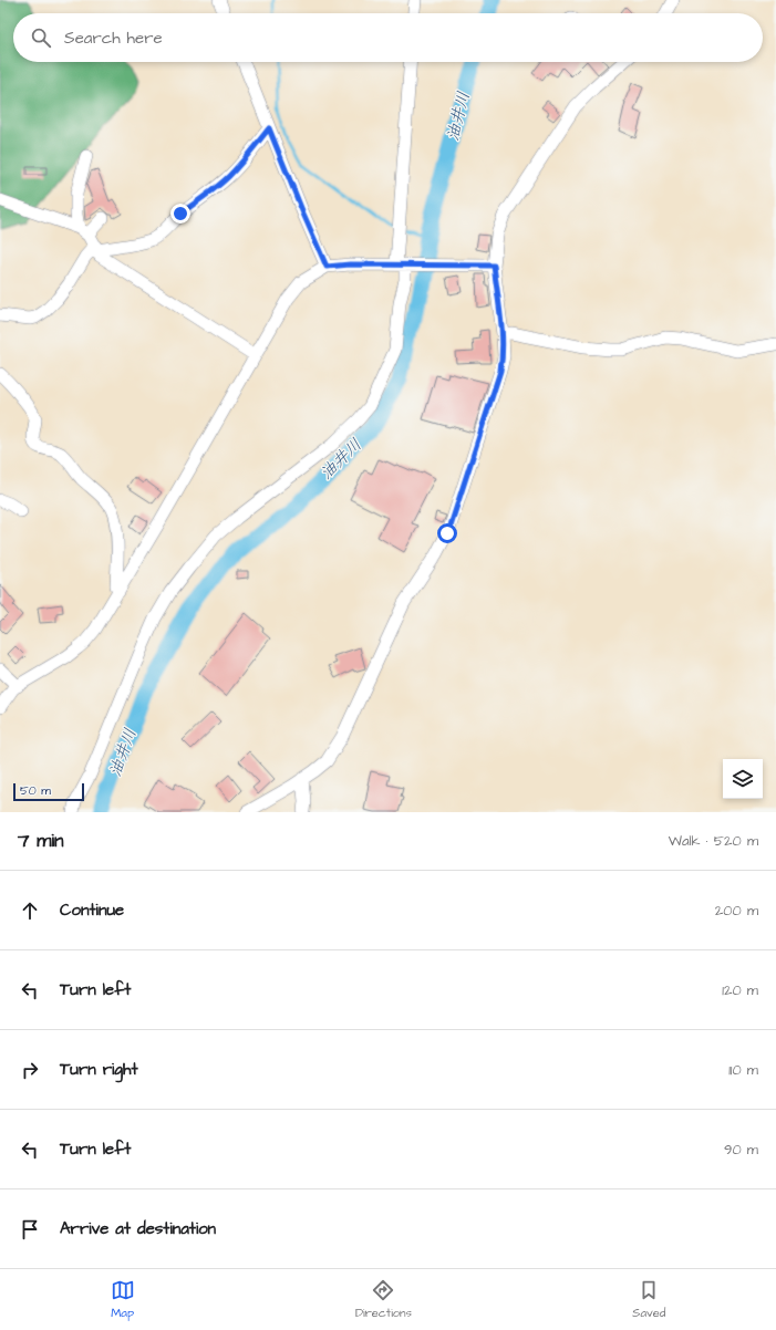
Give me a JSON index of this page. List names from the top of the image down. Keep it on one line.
{"water":["油井川"],"scale_bar":"50 m","page":{"search":"Search here","scale":"50 m","heading":["7 min","Walk · 520 m"],"list":[["Continue","200 m"],["Turn left","120 m"],["Turn right","110 m"],["Turn left","90 m"],"Arrive at destination"],"nav":["Map","Directions","Saved"]}}
